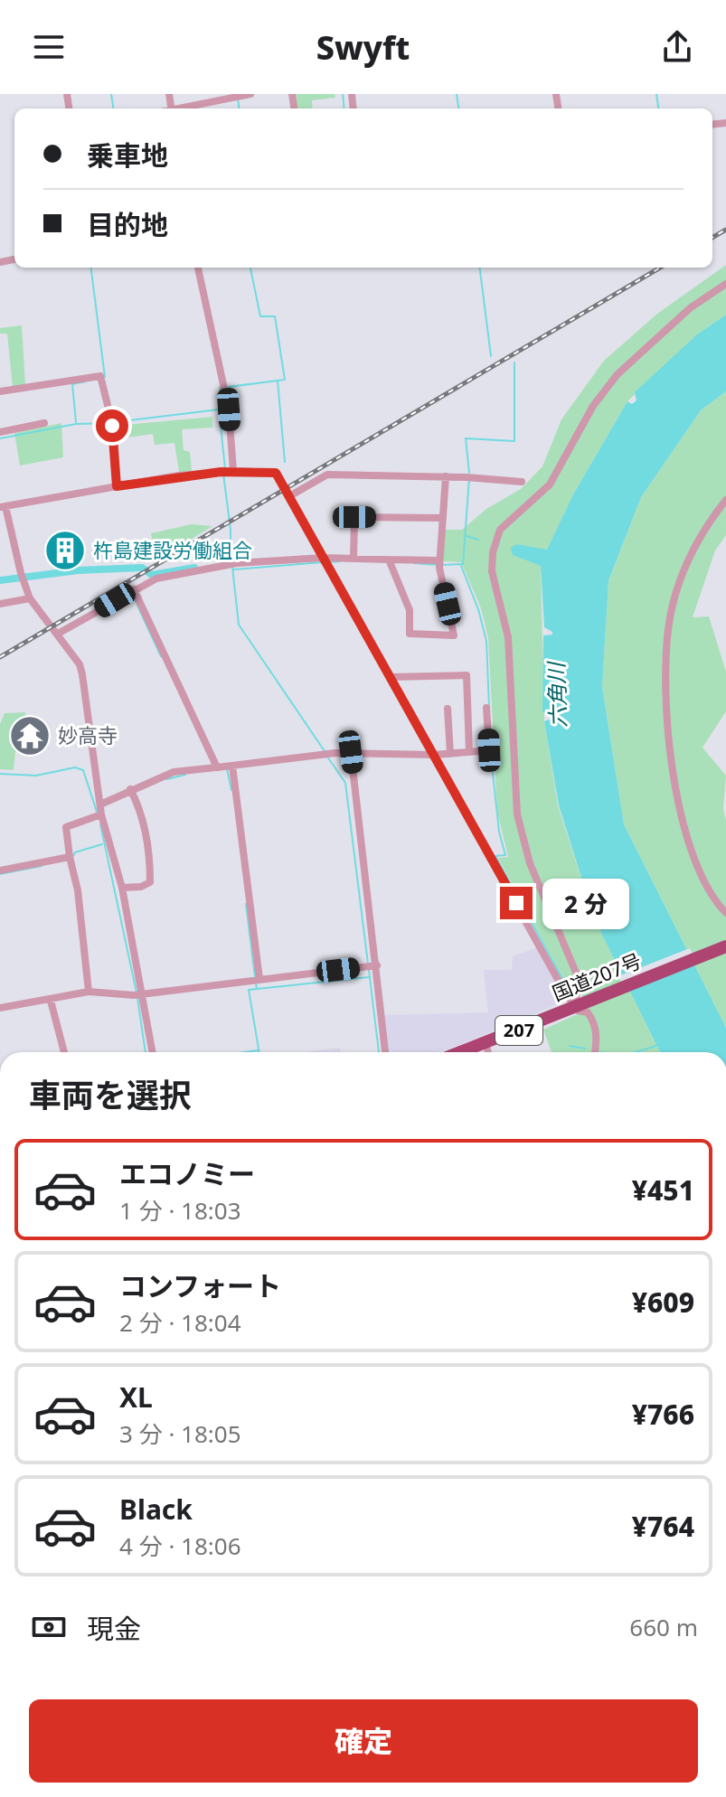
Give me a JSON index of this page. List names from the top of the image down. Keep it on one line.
{"streets":{"highway":["国道207号","207"]},"water":["六角川"],"places":{"building":["杵島建設労働組合"],"temple":["妙高寺"]},"page":{"header":"Swyft","banner":["乗車地","目的地"],"bubble":"2 分","heading":"車両を選択","list":[{"name":"エコノミー","note":"1 分 · 18:03","value":"¥451"},{"name":"コンフォート","note":"2 分 · 18:04","value":"¥609"},{"name":"XL","note":"3 分 · 18:05","value":"¥766"},{"name":"Black","note":"4 分 · 18:06","value":"¥764"}],"pay":["現金","660 m"],"buttons":"確定"}}
